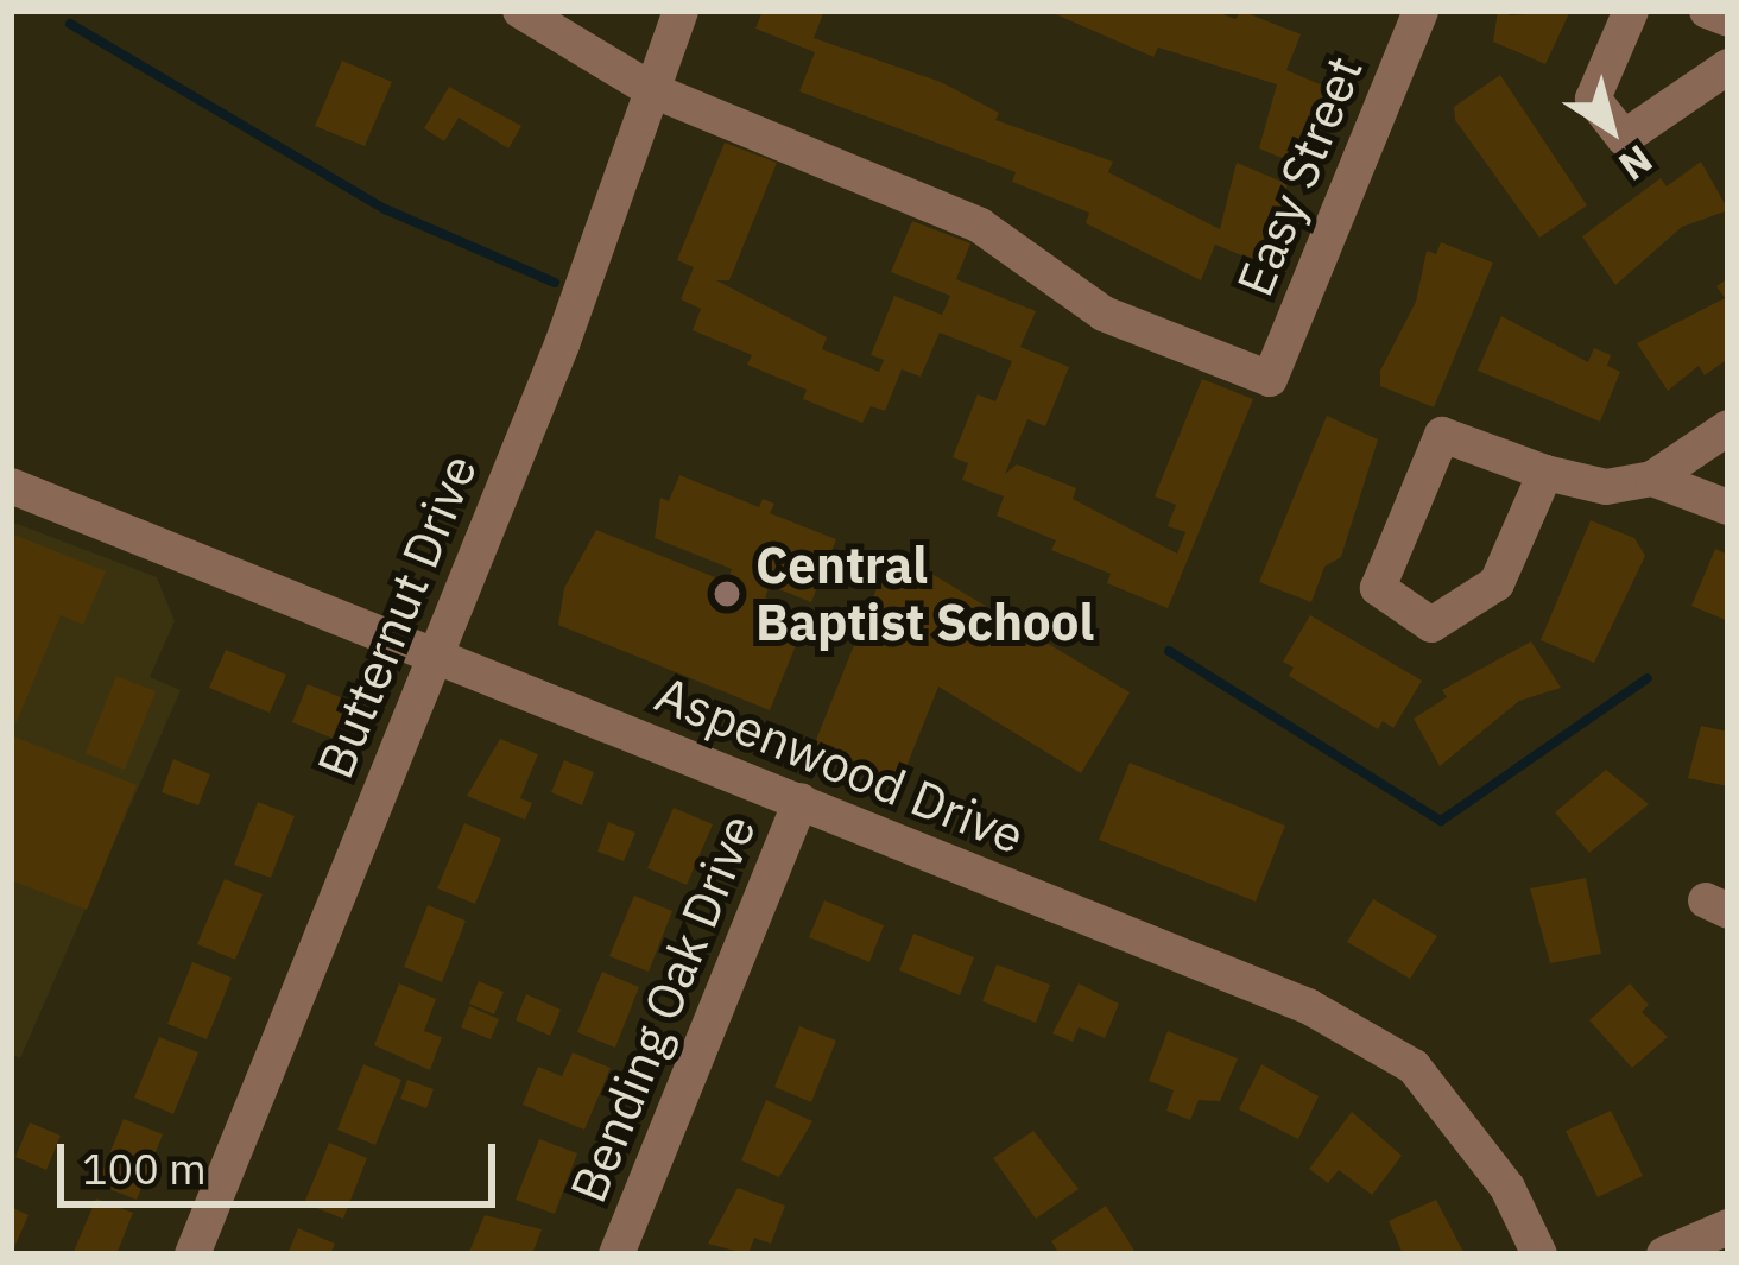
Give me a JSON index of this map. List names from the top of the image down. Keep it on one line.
{"streets":{"street":["Easy Street","Butternut Drive","Aspenwood Drive","Bending Oak Drive"]},"crossings":[["Easy Street","Butternut Drive"],["Butternut Drive","Aspenwood Drive"],["Aspenwood Drive","Bending Oak Drive"]],"places":["Central Baptist School"],"scale_bar":"100 m","north":"bottom right"}
